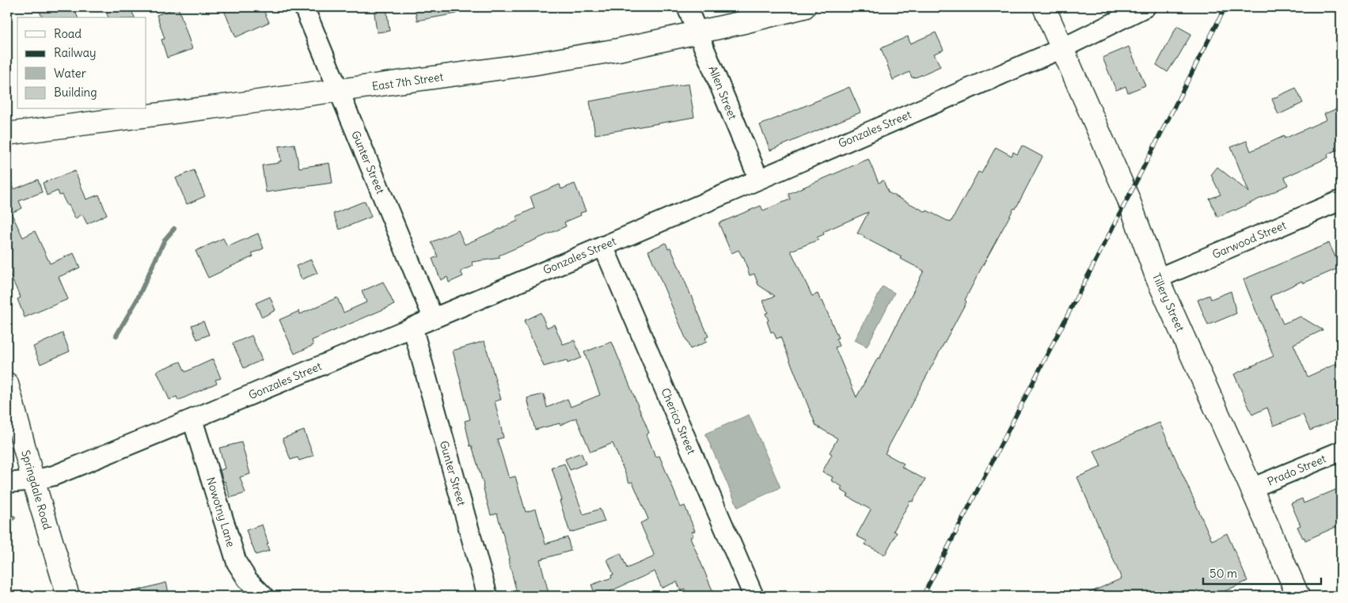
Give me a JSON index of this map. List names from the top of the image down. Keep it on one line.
{"streets":{"main road":["East 7th Street","Tillery Street","Springdale Road"],"street":["Allen Street","Gonzales Street","Gunter Street","Garwood Street","Cherico Street","Prado Street","Nowotny Lane"]},"crossings":[["East 7th Street","Allen Street"],["East 7th Street","Gunter Street"],["Allen Street","Gonzales Street"],["Gonzales Street","Gunter Street"],["Gonzales Street","Tillery Street"],["Gonzales Street","Cherico Street"],["Gonzales Street","Springdale Road"],["Gonzales Street","Nowotny Lane"],["Garwood Street","Tillery Street"],["Tillery Street","Prado Street"]],"legend":["Road","Railway","Water","Building"],"scale_bar":"50 m"}
